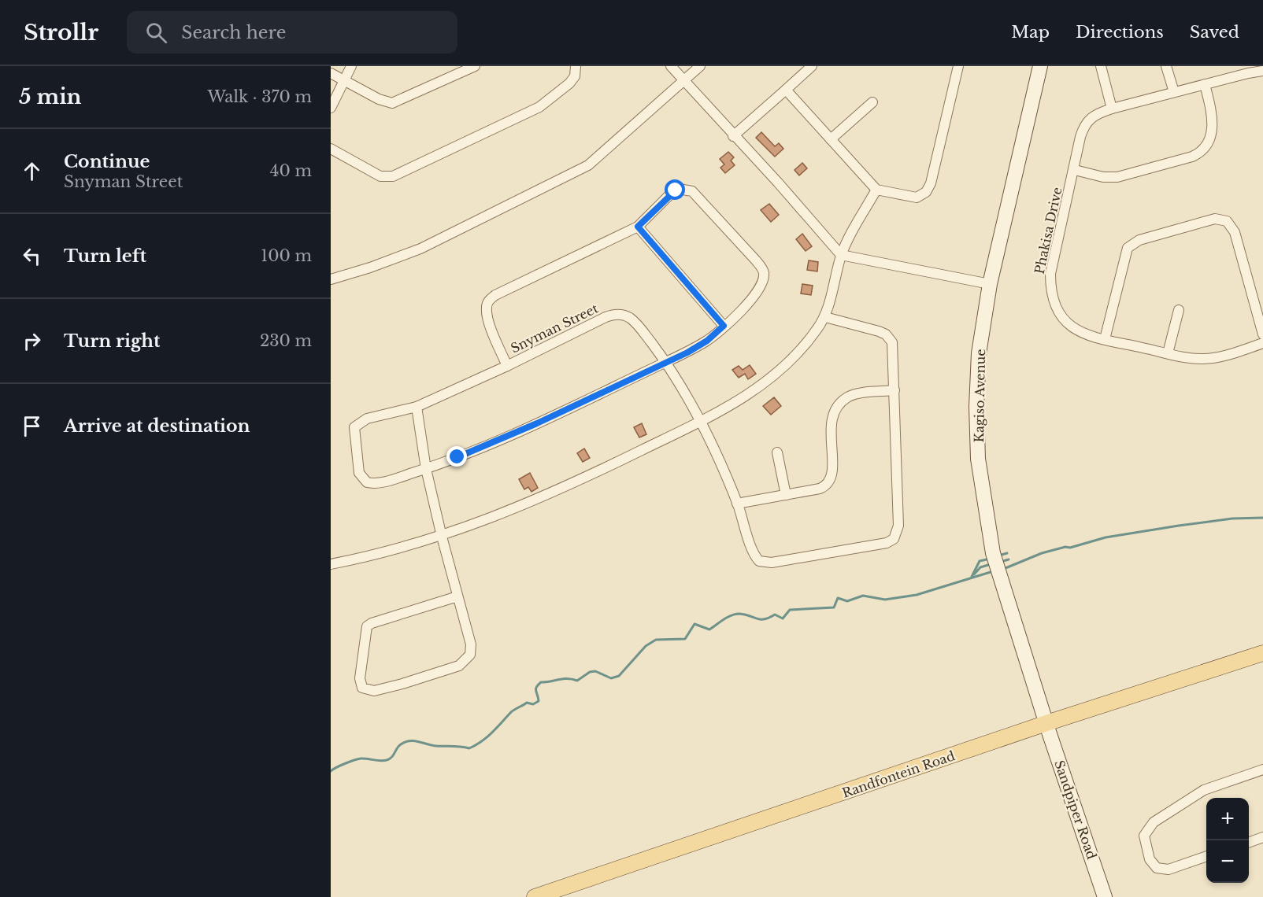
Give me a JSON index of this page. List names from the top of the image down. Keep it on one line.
{"streets":{"main road":["Randfontein Road"],"street":["Phakisa Drive","Snyman Street","Kagiso Avenue","Sandpiper Road"]},"crossings":[["Kagiso Avenue","Randfontein Road"],["Kagiso Avenue","Sandpiper Road"],["Randfontein Road","Sandpiper Road"]],"page":{"header":"Strollr","search":"Search here","nav":["Map","Directions","Saved"],"heading":["5 min","Walk · 370 m"],"list":[["Continue","Snyman Street","40 m"],["Turn left","100 m"],["Turn right","230 m"],"Arrive at destination"],"map_buttons":["+","−"]}}
